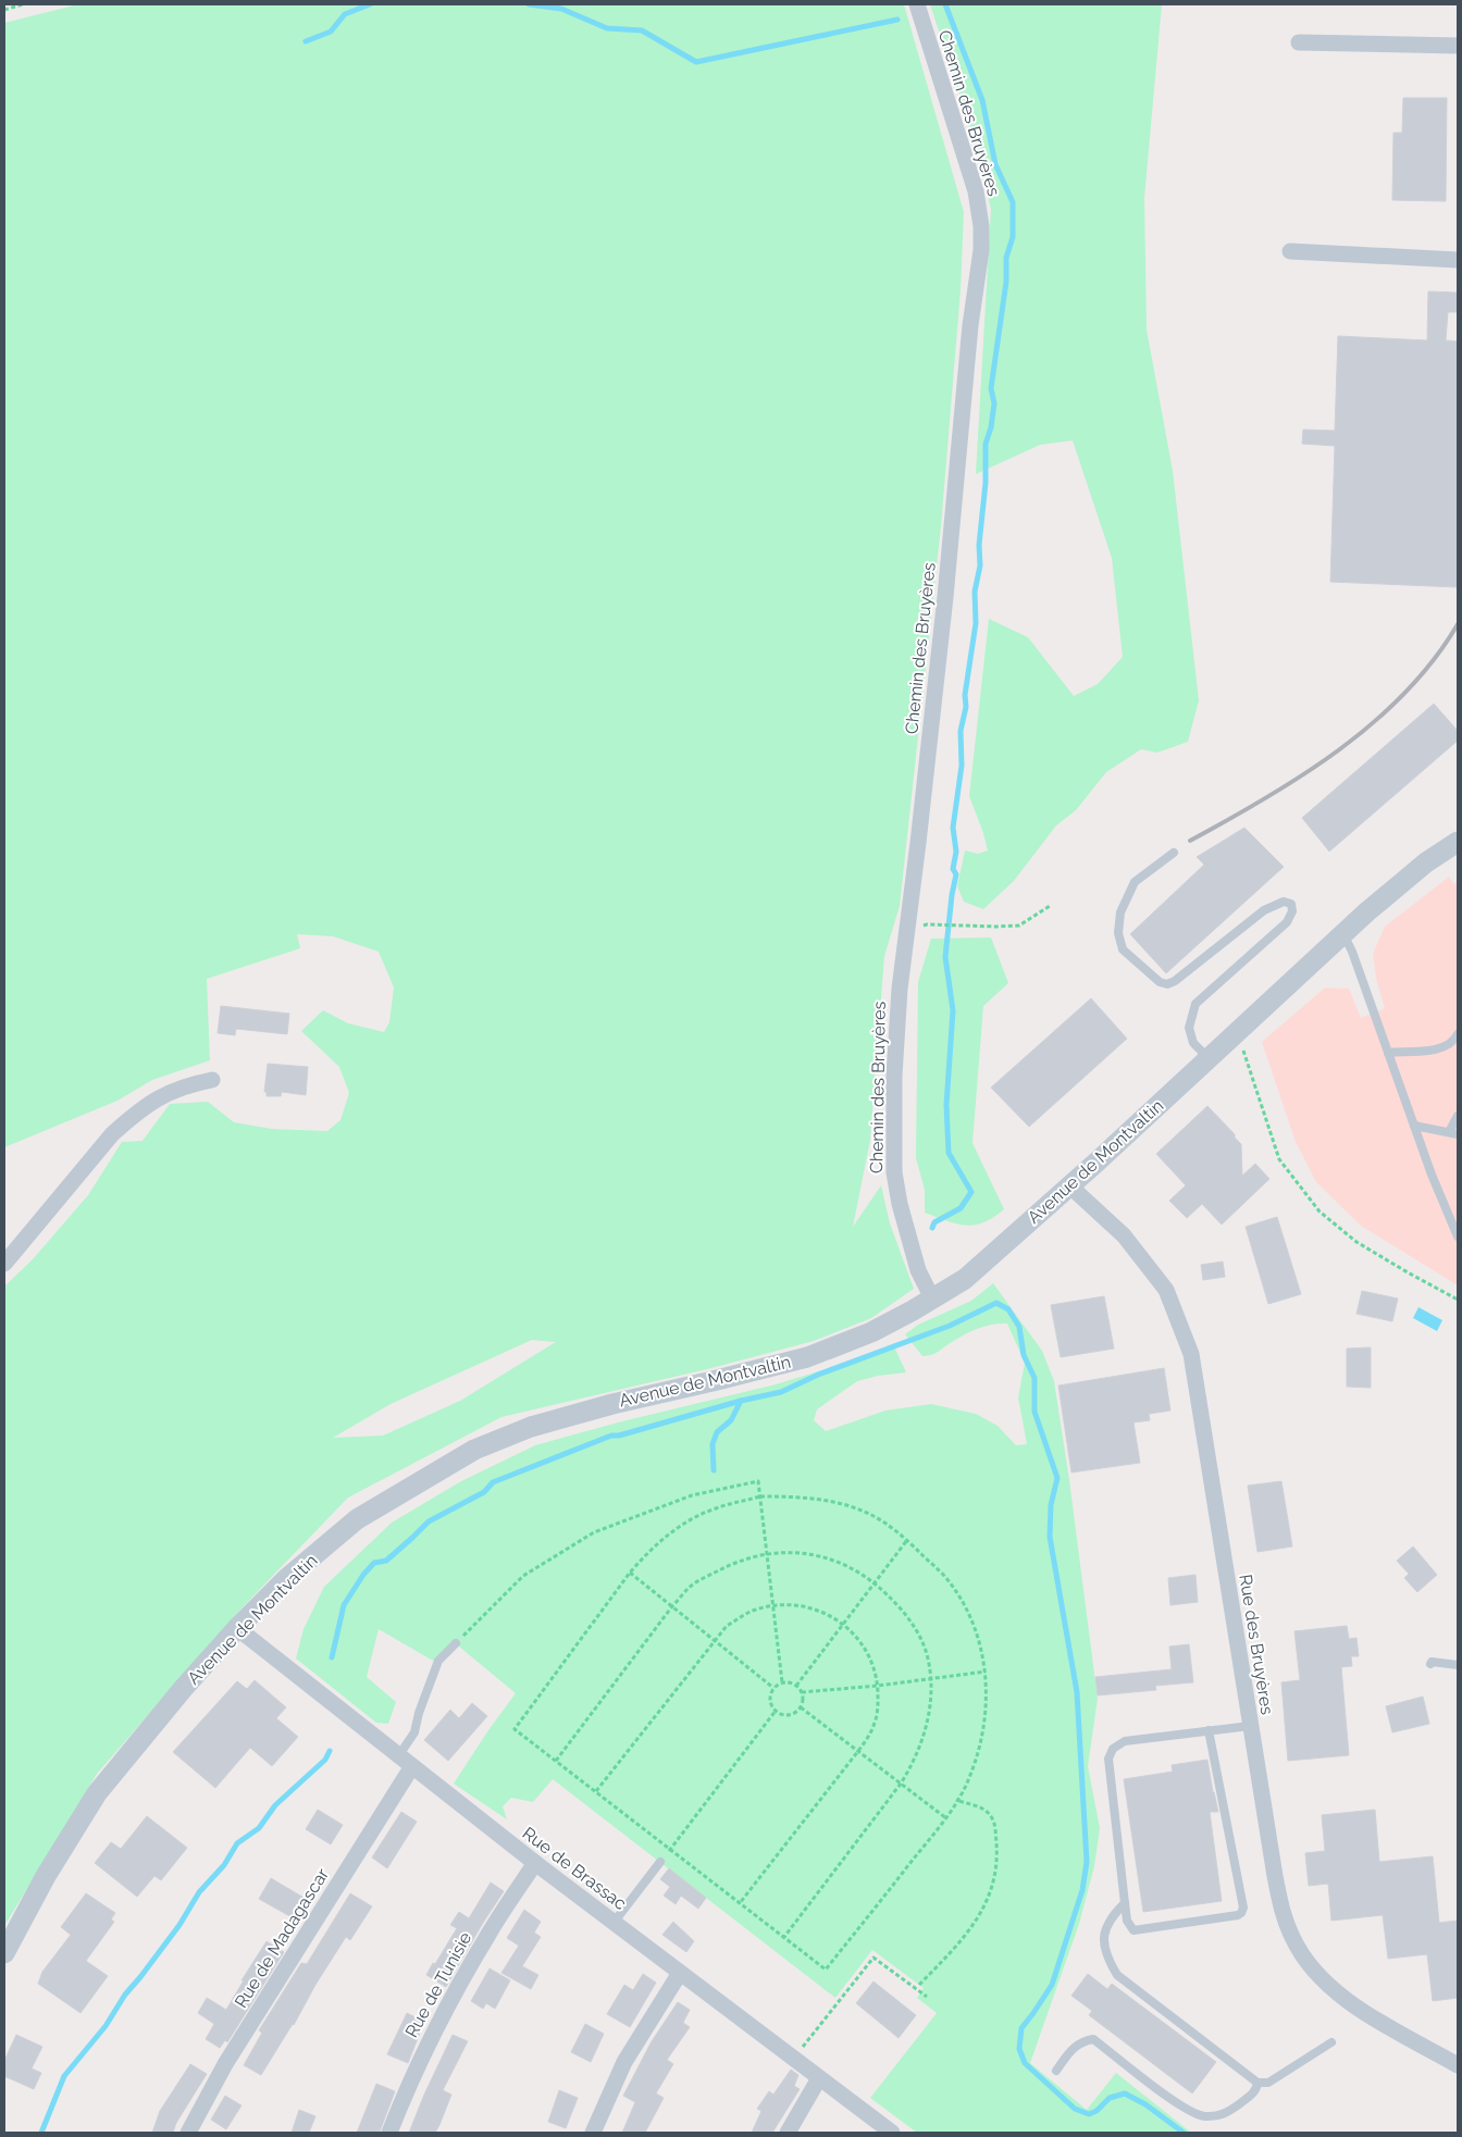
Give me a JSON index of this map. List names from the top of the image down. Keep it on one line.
{"streets":{"street":["Chemin des Bruyères","Avenue de Montvaltin","Rue des Bruyères","Rue de Brassac","Rue de Madagascar","Rue de Tunisie"]},"crossings":[["Chemin des Bruyères","Avenue de Montvaltin"],["Avenue de Montvaltin","Rue des Bruyères"],["Avenue de Montvaltin","Rue de Brassac"],["Rue de Brassac","Rue de Madagascar"],["Rue de Brassac","Rue de Tunisie"]]}
